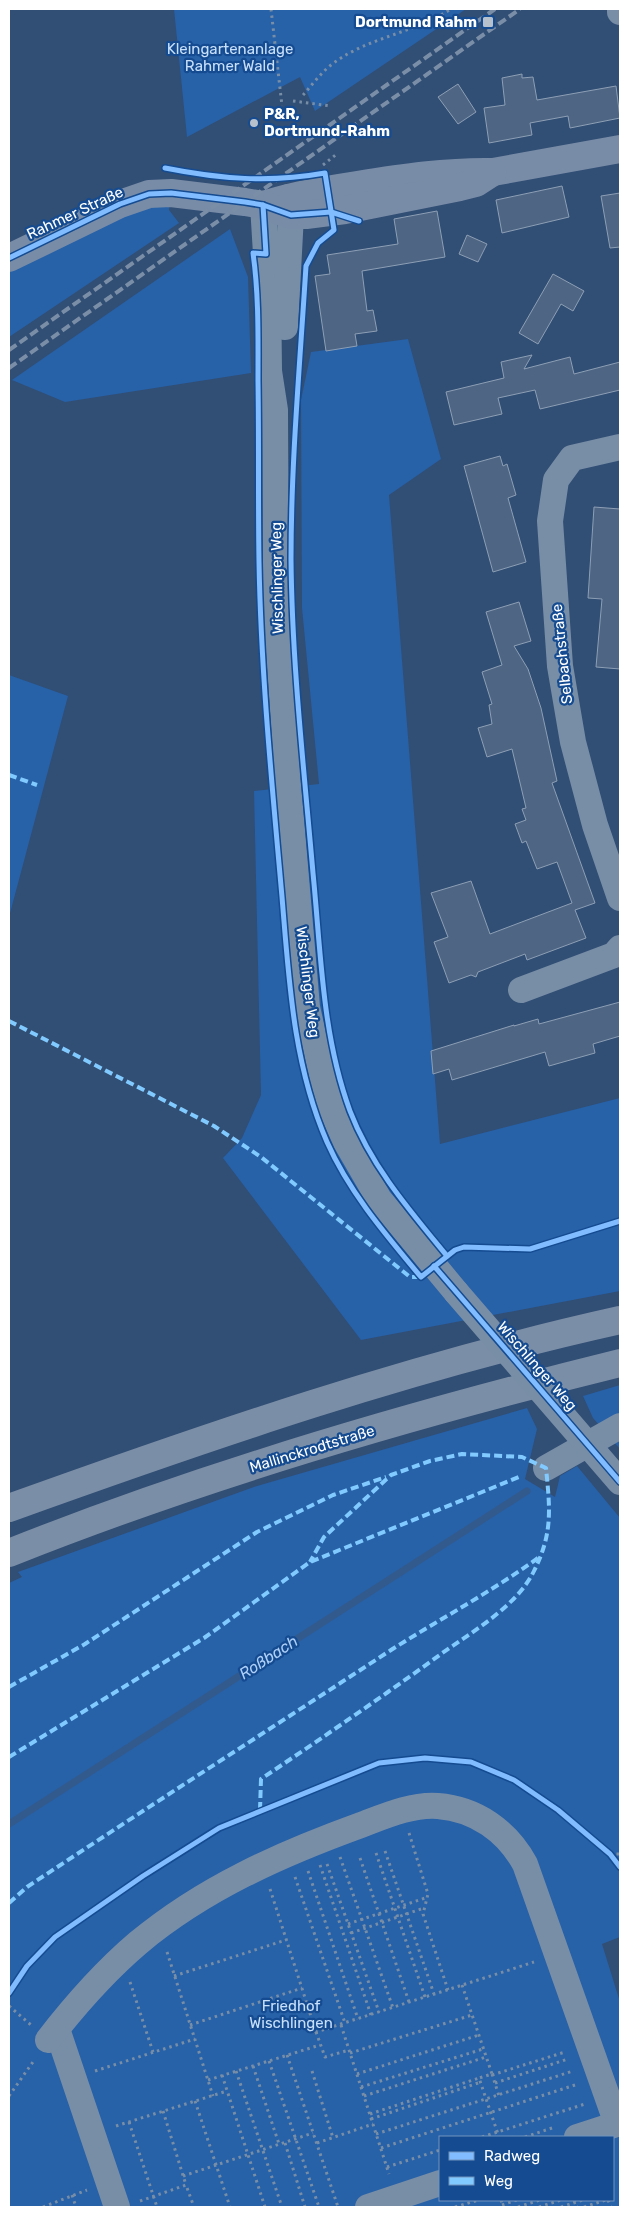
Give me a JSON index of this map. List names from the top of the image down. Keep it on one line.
{"streets":{"highway":["Mallinckrodtstraße"],"main road":["Rahmer Straße"],"street":["Wischlinger Weg","Selbachstraße"]},"crossings":[["Rahmer Straße","Wischlinger Weg"]],"water":["Roßbach"],"parks":["Kleingartenanlage Rahmer Wald","Friedhof Wischlingen"],"places":{"transit":["Dortmund Rahm"],"other":["P&R, Dortmund-Rahm"]},"legend":["Radweg","Weg"]}
